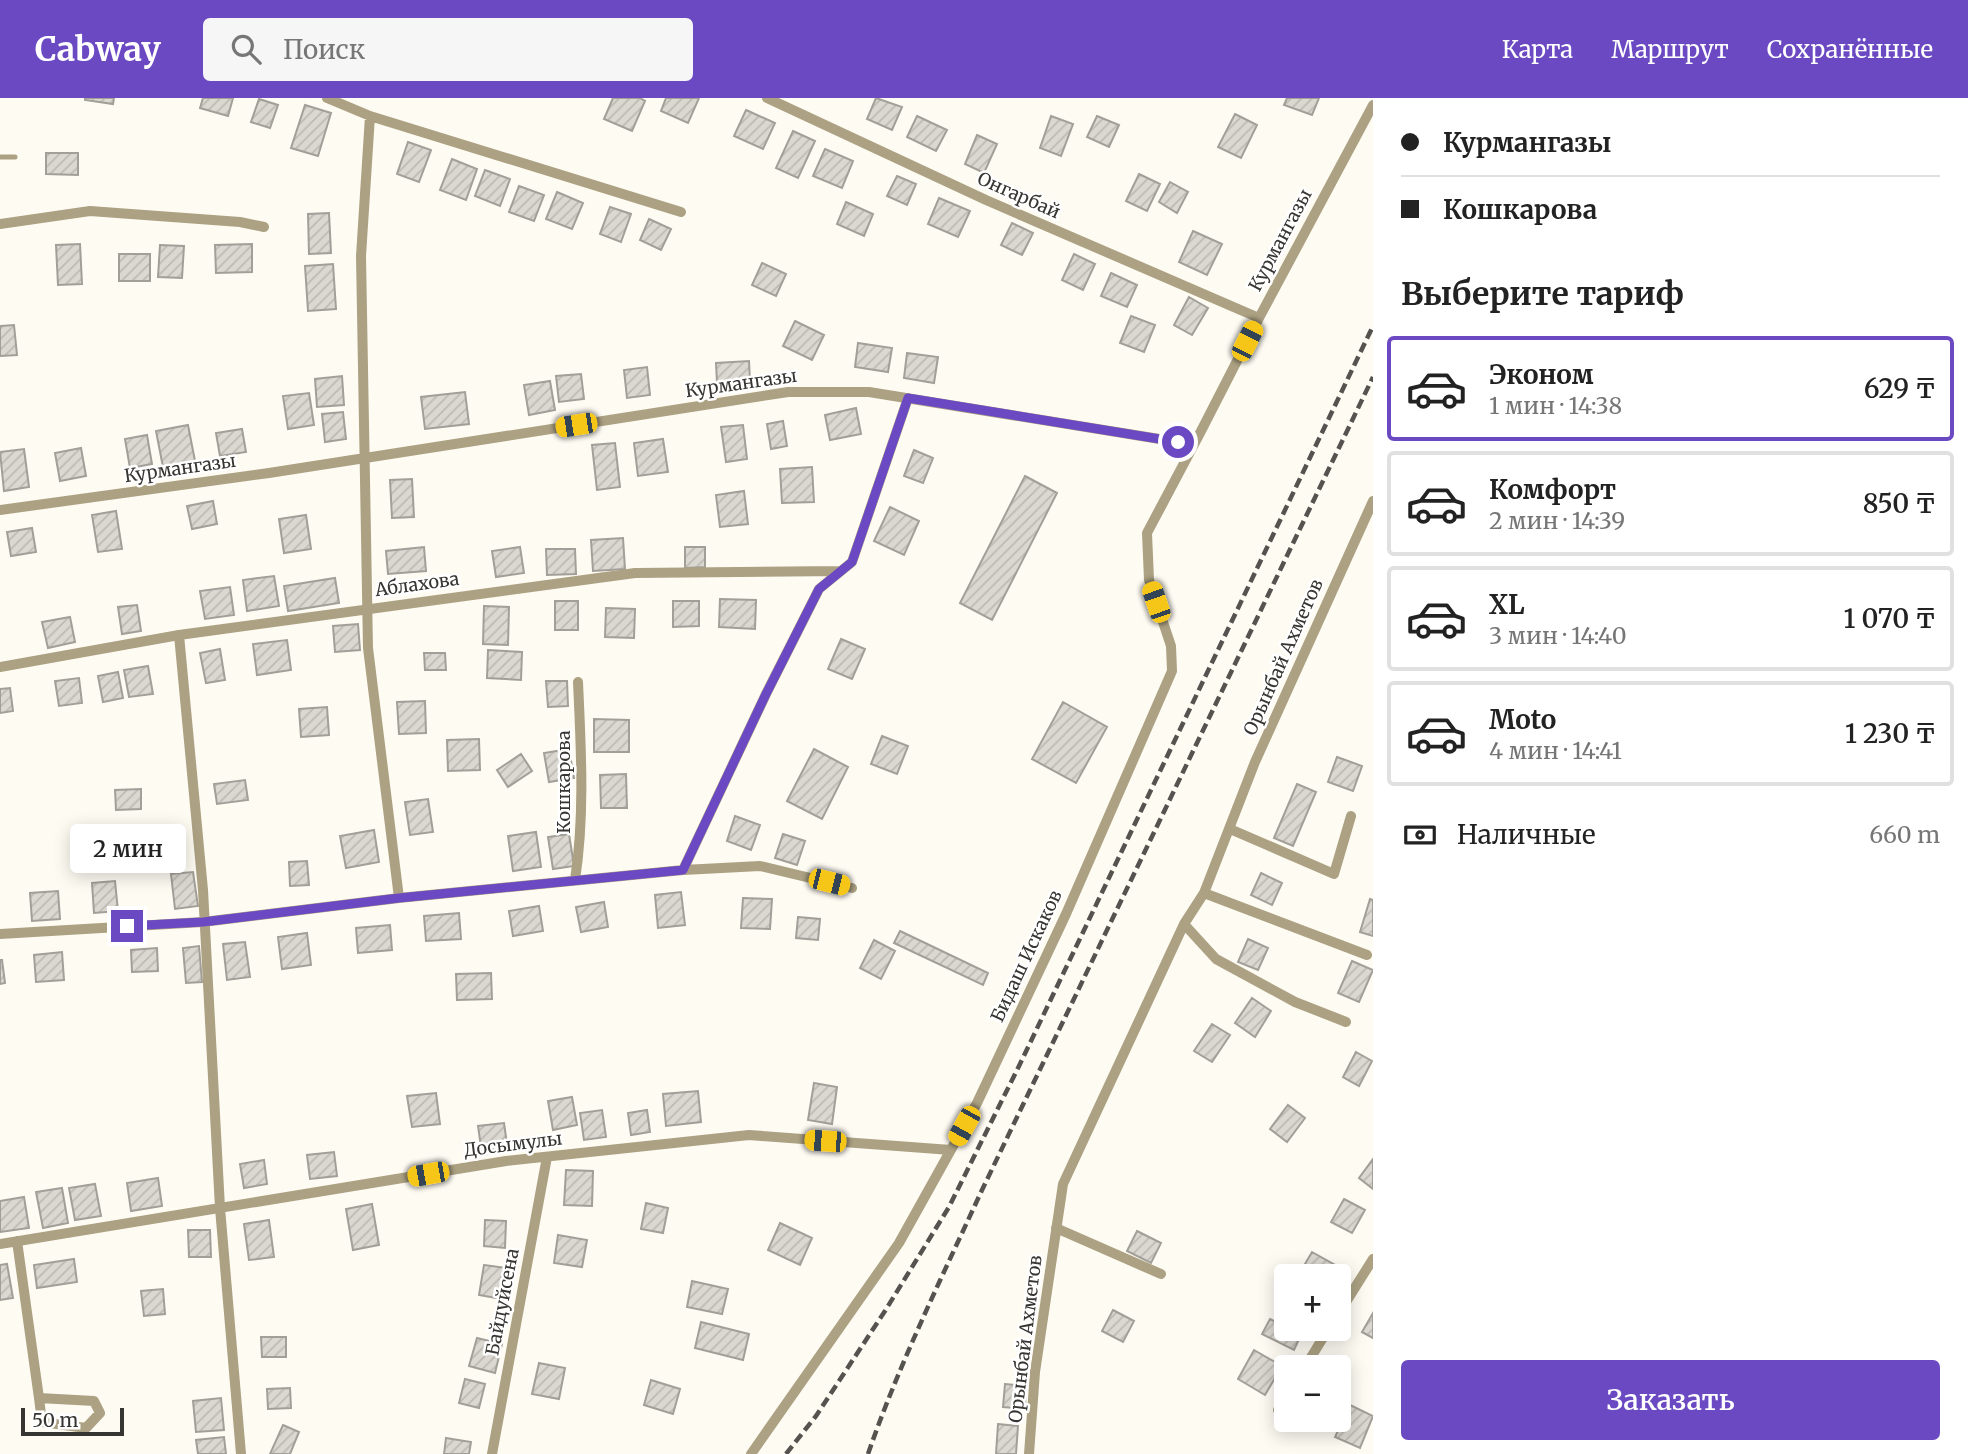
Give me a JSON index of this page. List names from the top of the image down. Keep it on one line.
{"streets":{"street":["Онгарбай","Курмангазы","Аблахова","Орынбай Ахметов","Кошкарова","Бидаш Искаков","Досымулы","Байдуйсена"]},"crossings":[["Онгарбай","Курмангазы"],["Курмангазы","Бидаш Искаков"],["Бидаш Искаков","Досымулы"],["Досымулы","Байдуйсена"]],"scale_bar":"50 m","page":{"header":"Cabway","search":"Поиск","nav":["Карта","Маршрут","Сохранённые"],"banner":["Курмангазы","Кошкарова"],"heading":"Выберите тариф","list":[{"name":"Эконом","note":"1 мин · 14:38","value":"629 ₸"},{"name":"Комфорт","note":"2 мин · 14:39","value":"850 ₸"},{"name":"XL","note":"3 мин · 14:40","value":"1 070 ₸"},{"name":"Moto","note":"4 мин · 14:41","value":"1 230 ₸"}],"pay":["Наличные","660 m"],"bubble":"2 мин","map_buttons":["+","−"],"buttons":"Заказать","scale":"50 m"}}
